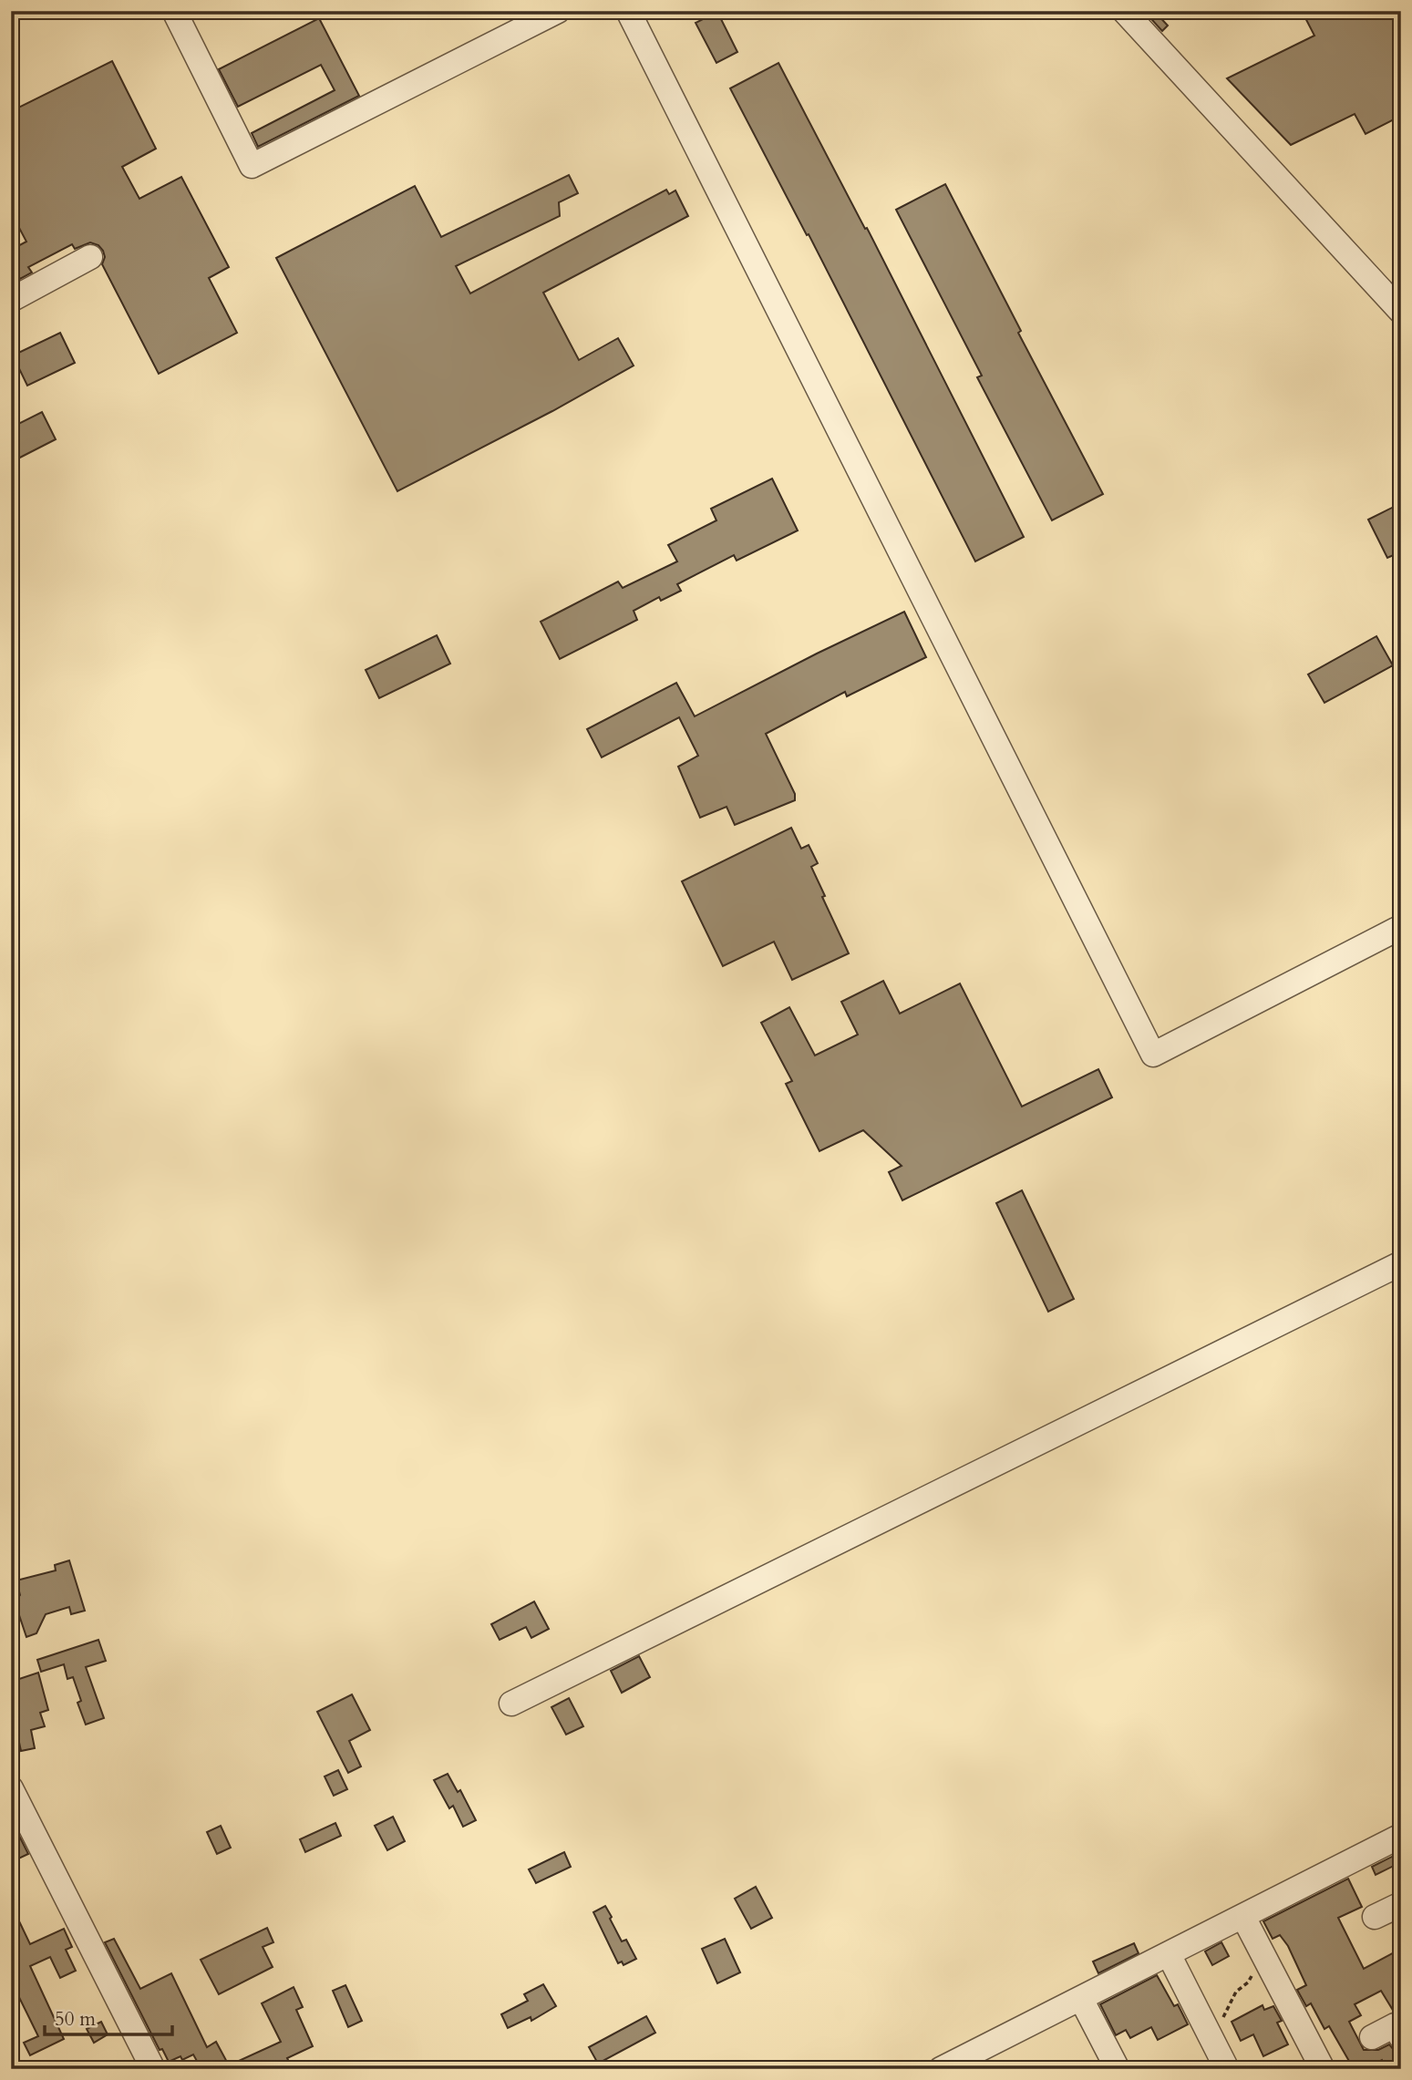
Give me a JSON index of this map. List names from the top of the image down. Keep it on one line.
{"scale_bar":"50 m"}
